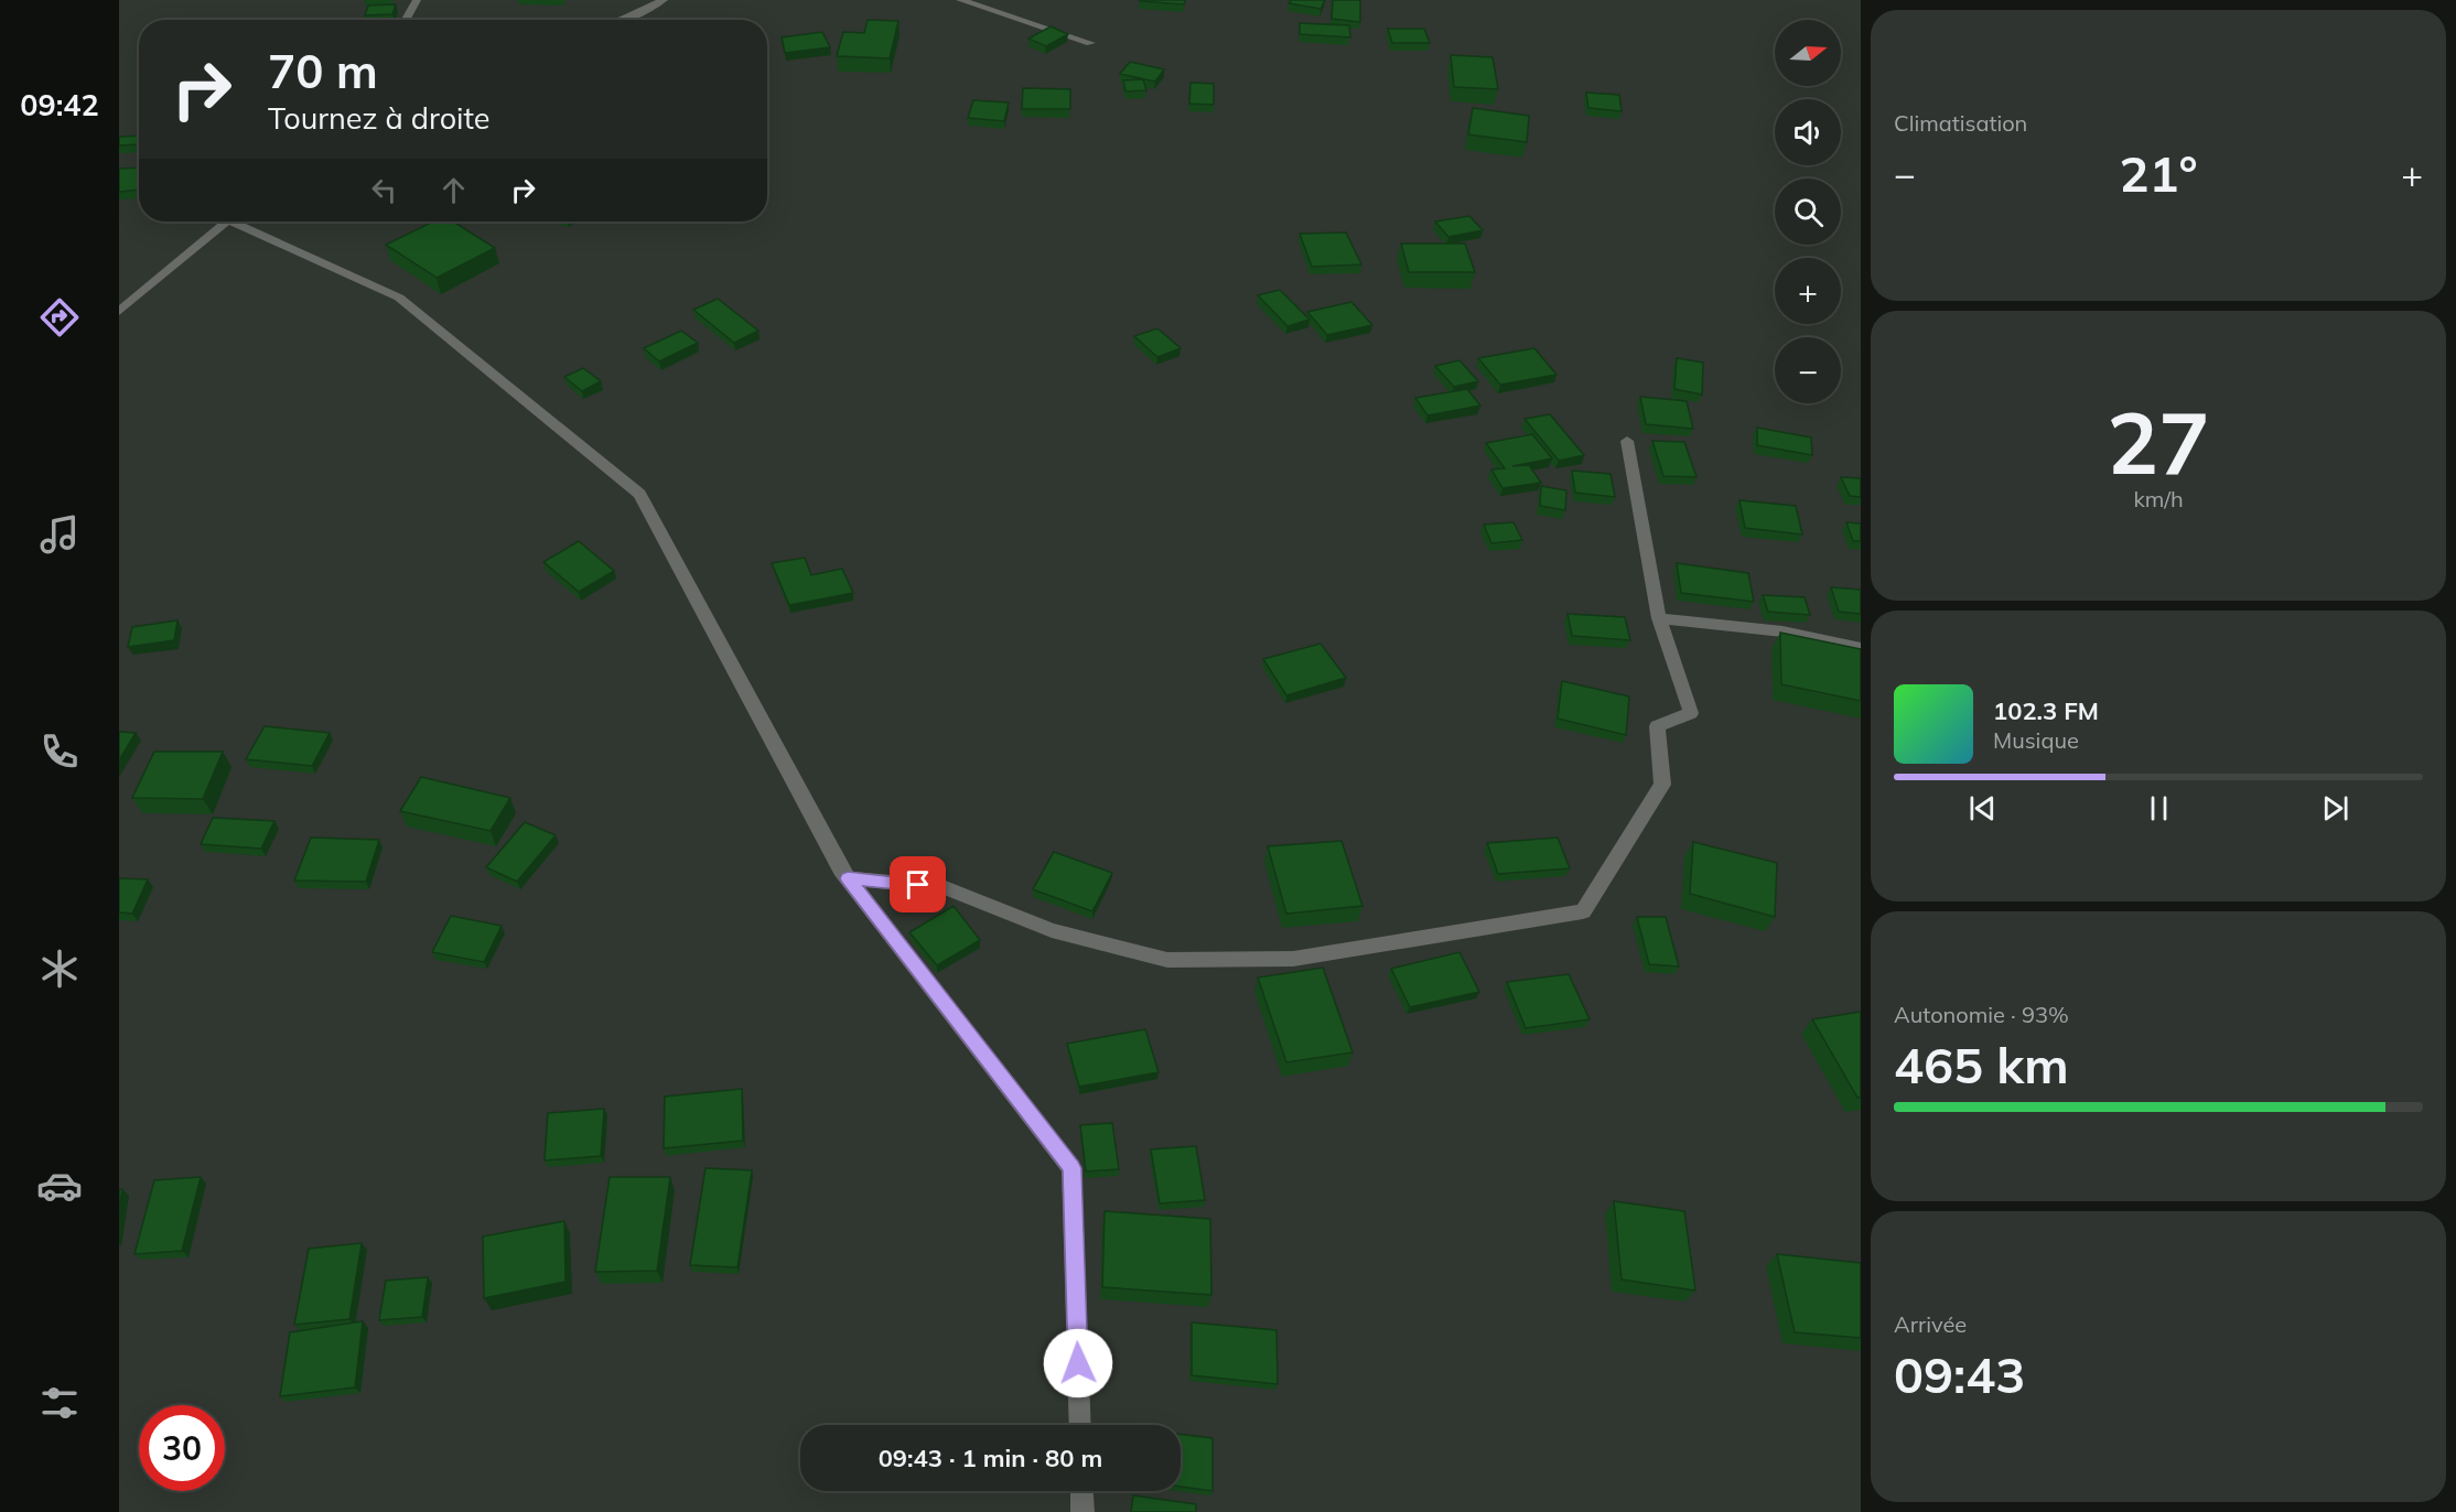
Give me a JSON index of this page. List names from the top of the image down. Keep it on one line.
{"north":"right","page":{"tabs":"09:42","tile":["Climatisation",["27","km/h"],["Autonomie · 93%","465 km"],["Arrivée","09:43"]],"map_buttons":["+","−"],"turn":["70 m","Tournez à droite"],"heat":["−","21°","+"],"song":["102.3 FM","Musique"],"limit":"30","trip":"09:43 · 1 min · 80 m"}}
